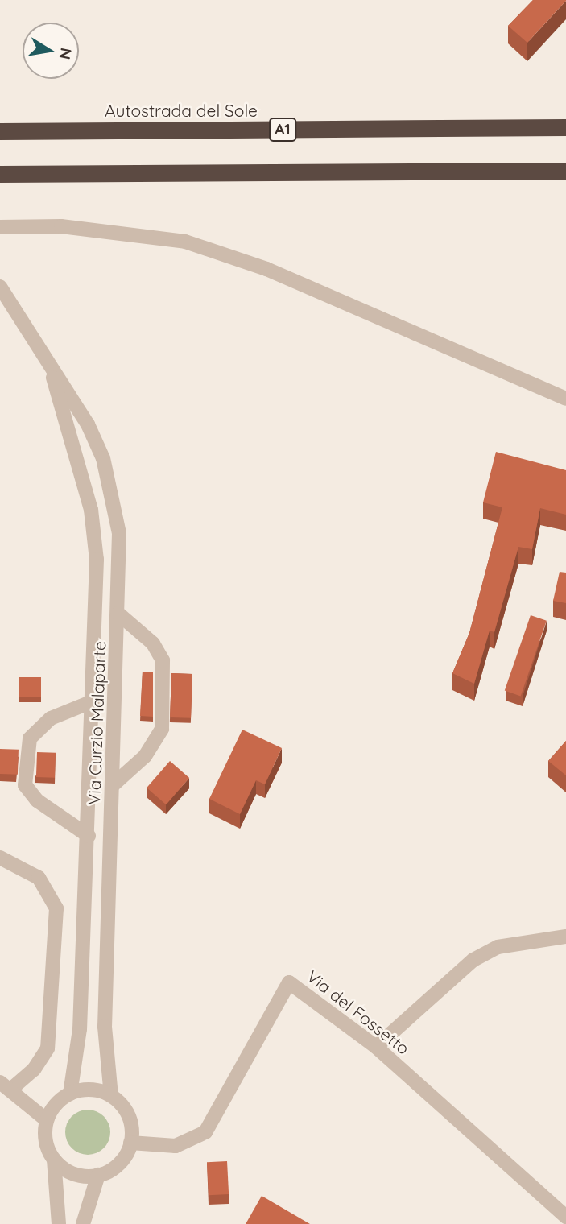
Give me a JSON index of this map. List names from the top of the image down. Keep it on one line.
{"streets":{"highway":["Autostrada del Sole","A1"],"street":["Via Curzio Malaparte","Via del Fossetto"]},"crossings":[["Via Curzio Malaparte","Via del Fossetto"]],"north":"right"}
